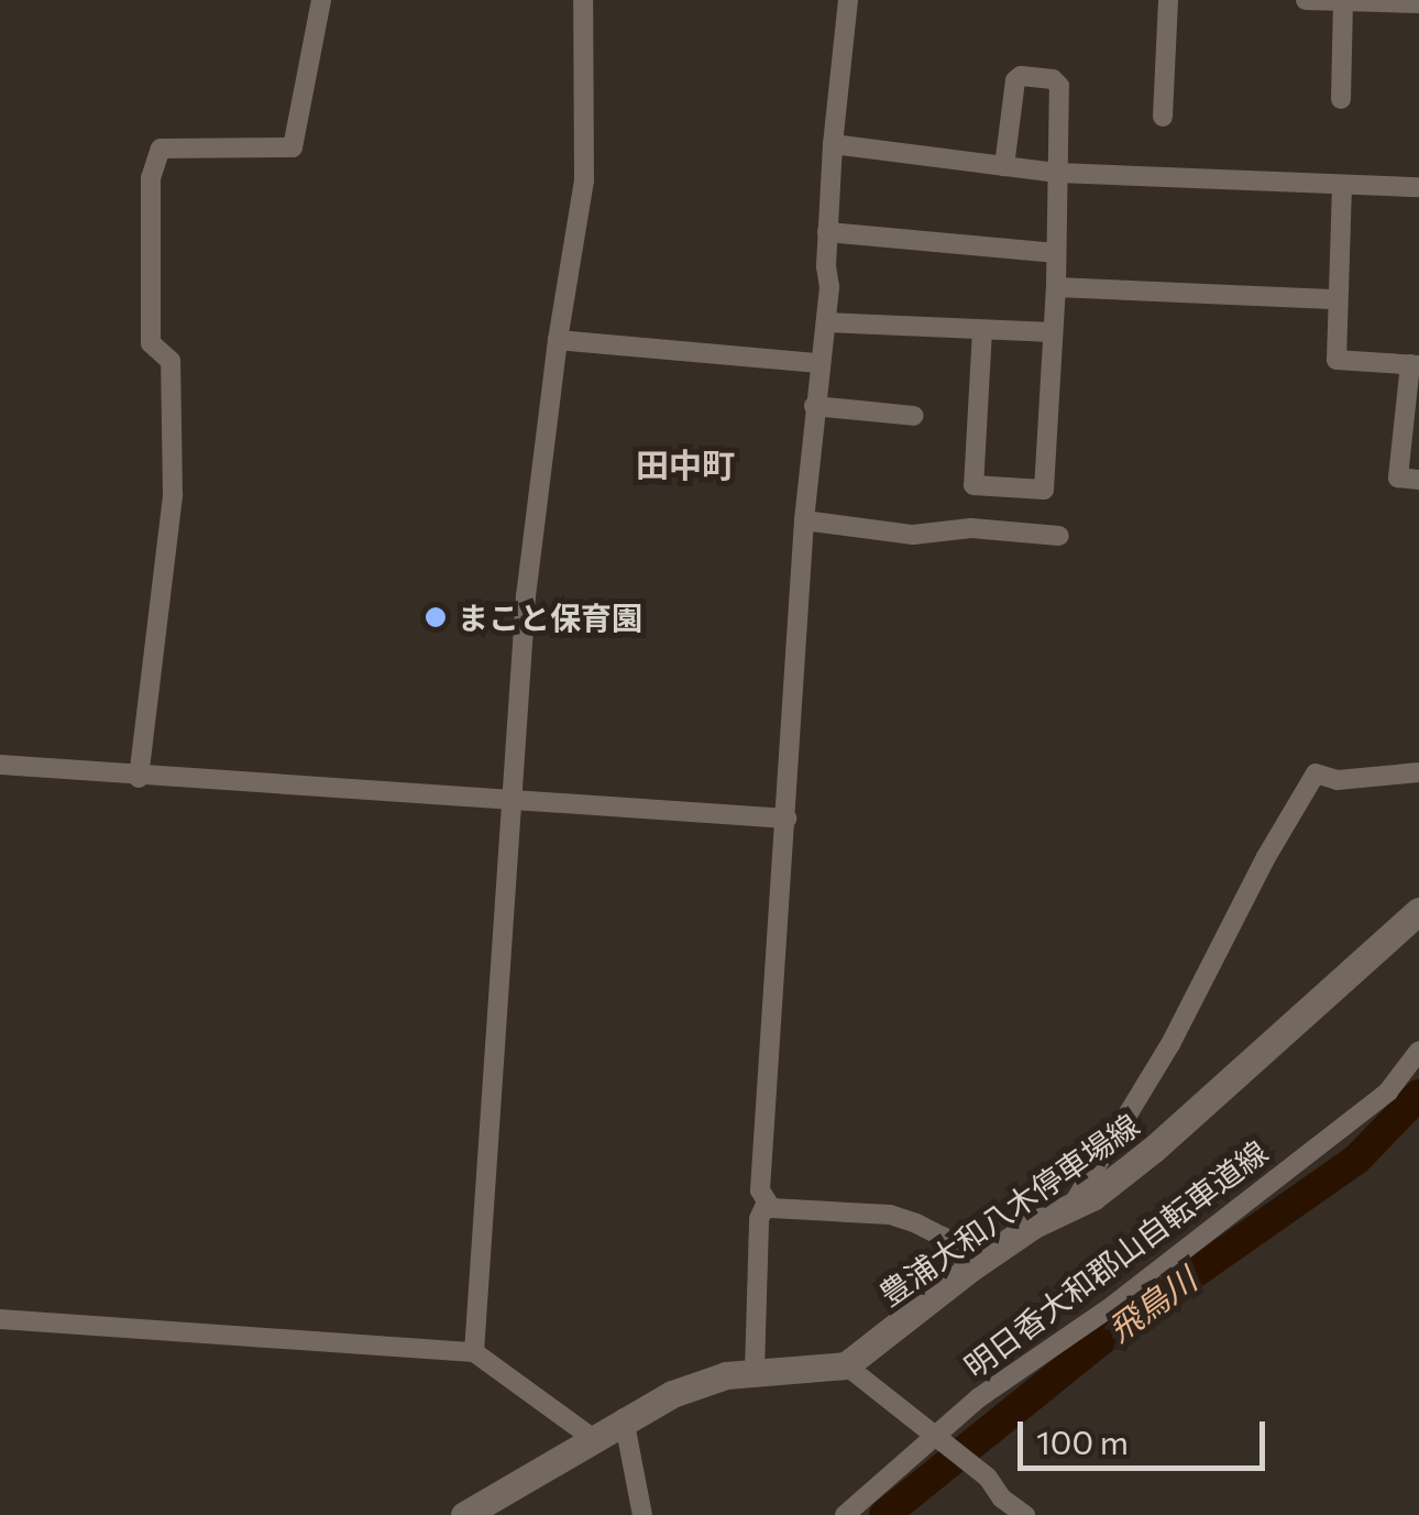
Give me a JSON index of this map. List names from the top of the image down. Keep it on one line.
{"streets":{"main road":["豊浦大和八木停車場線"],"street":["明日香大和郡山自転車道線"]},"districts":["田中町"],"water":["飛鳥川"],"places":["まこと保育園"],"scale_bar":"100 m"}
